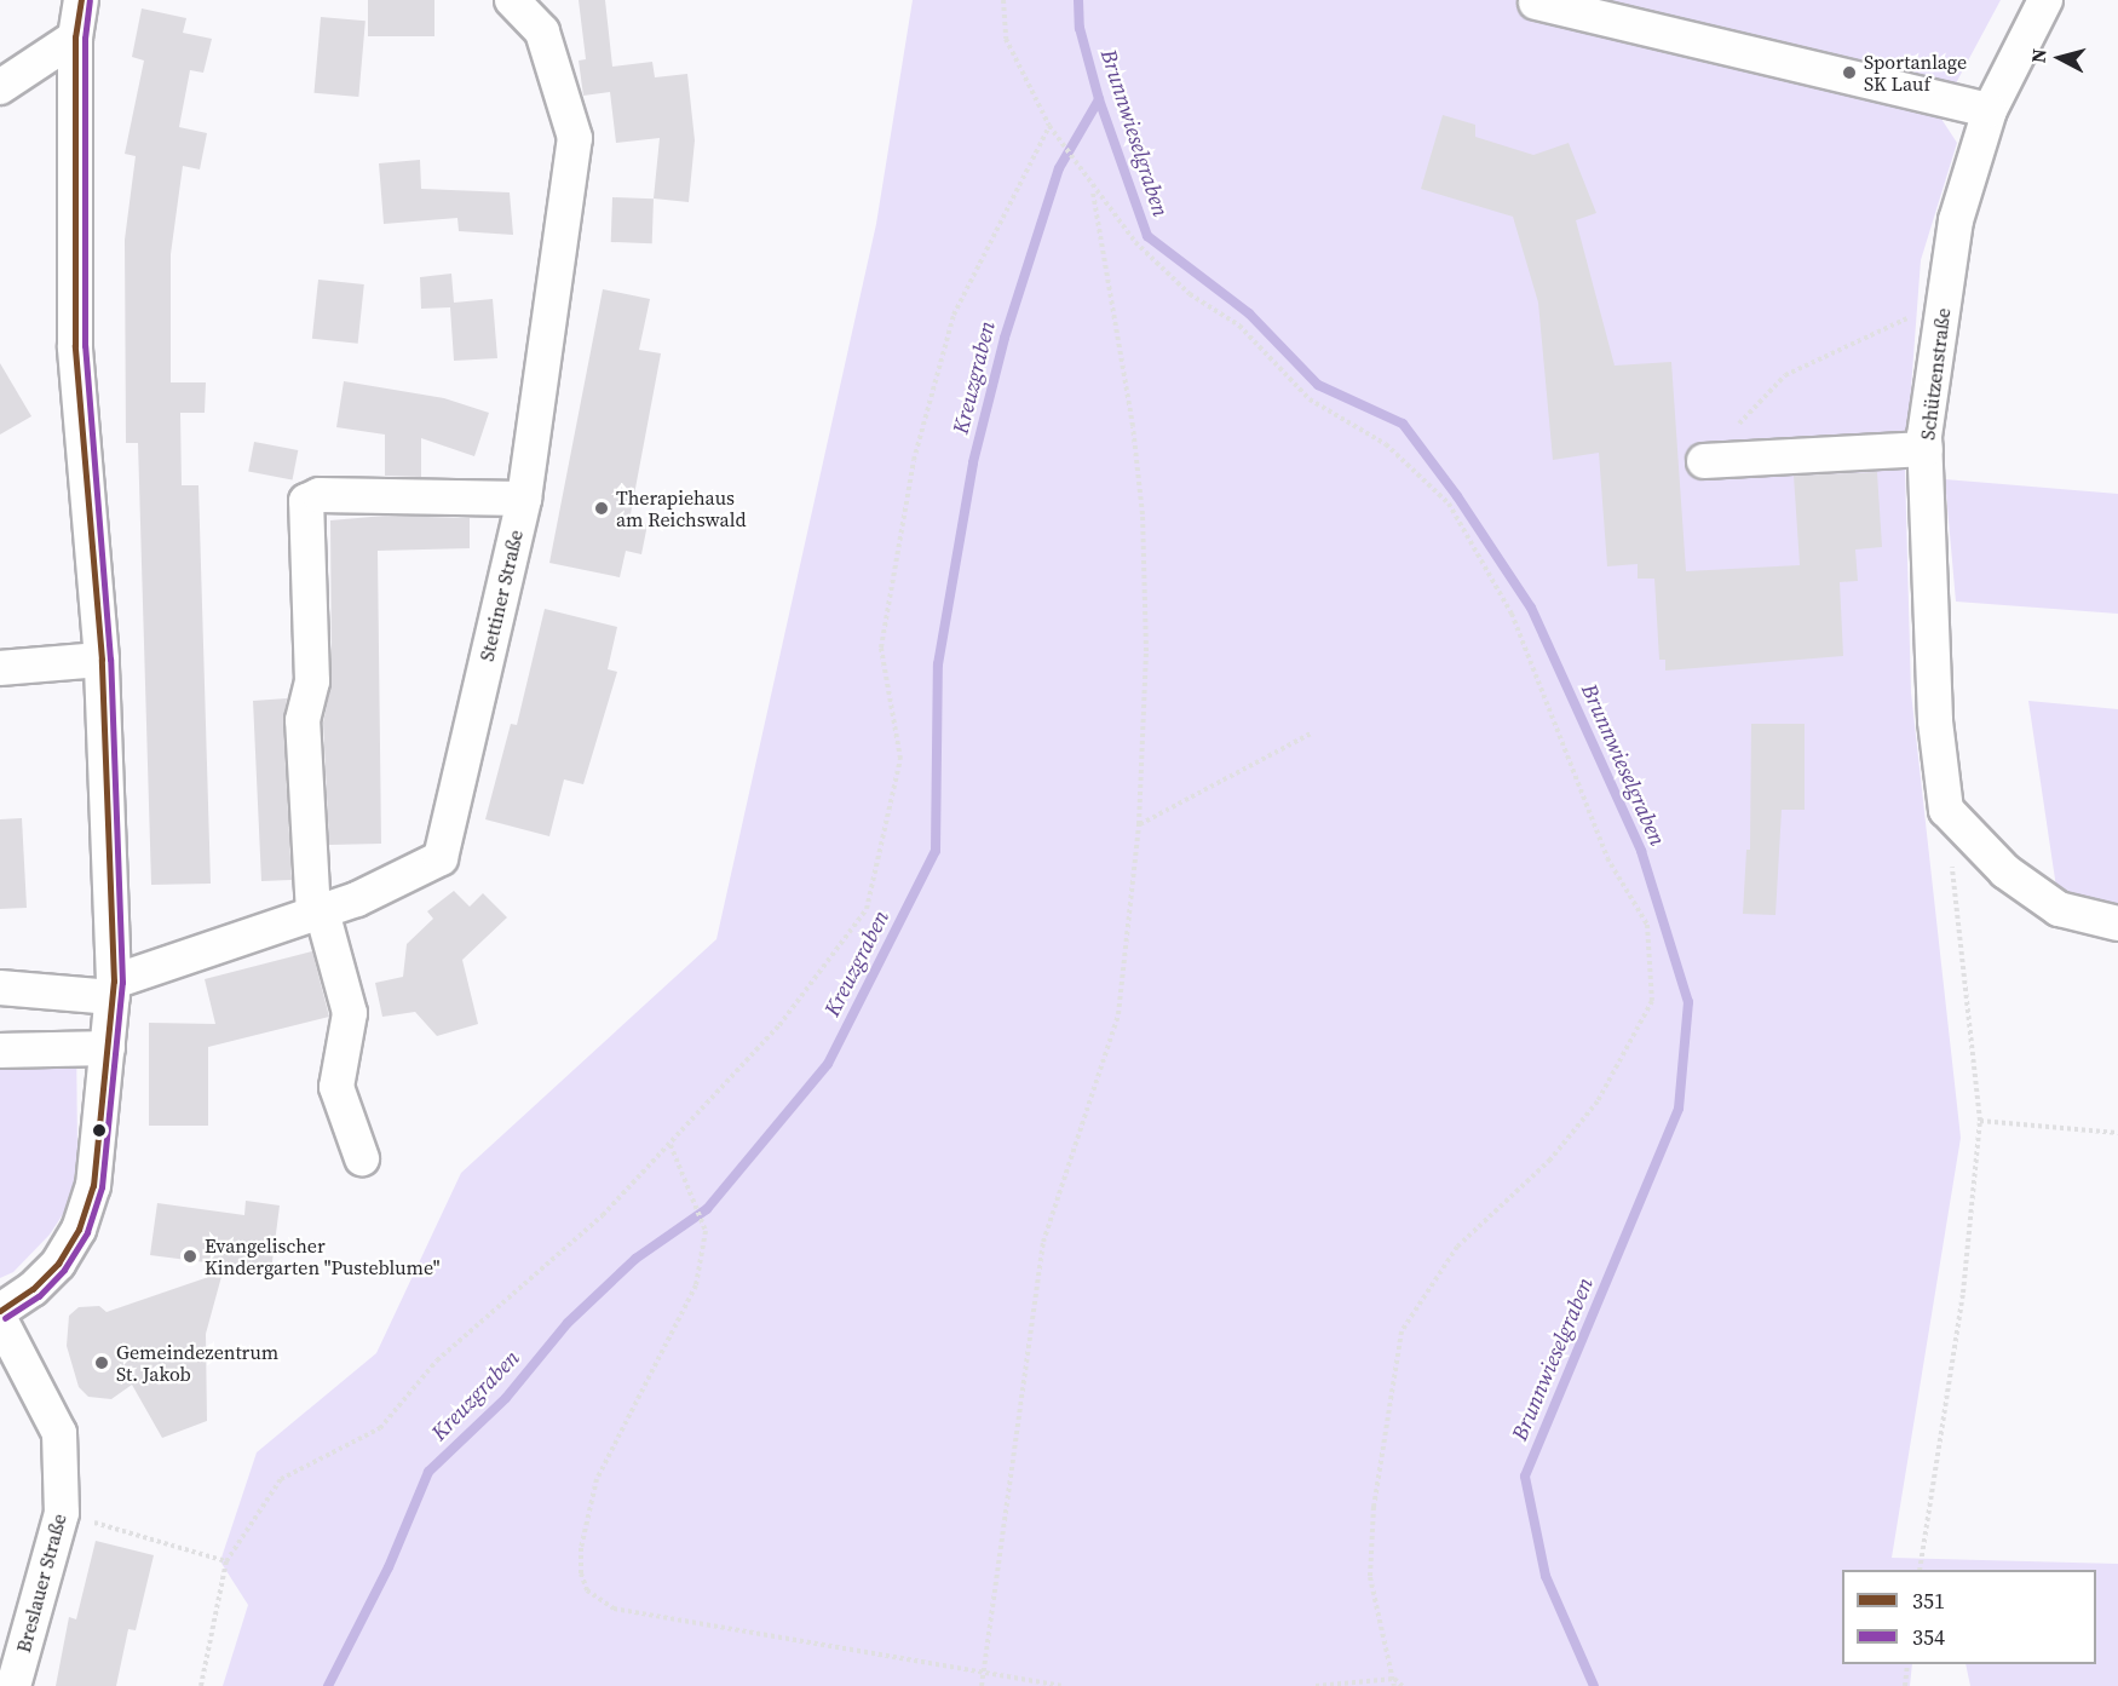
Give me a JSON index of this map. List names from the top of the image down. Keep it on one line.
{"streets":{"street":["Schützenstraße","Stettiner Straße","Breslauer Straße"]},"water":["Brunnwieselgraben","Kreuzgraben"],"places":["Sportanlage SK Lauf","Therapiehaus am Reichswald","Evangelischer Kindergarten \"Pusteblume\"","Gemeindezentrum St. Jakob"],"lines":["transit line 351","transit line 354"],"legend":["351","354"],"north":"left"}
